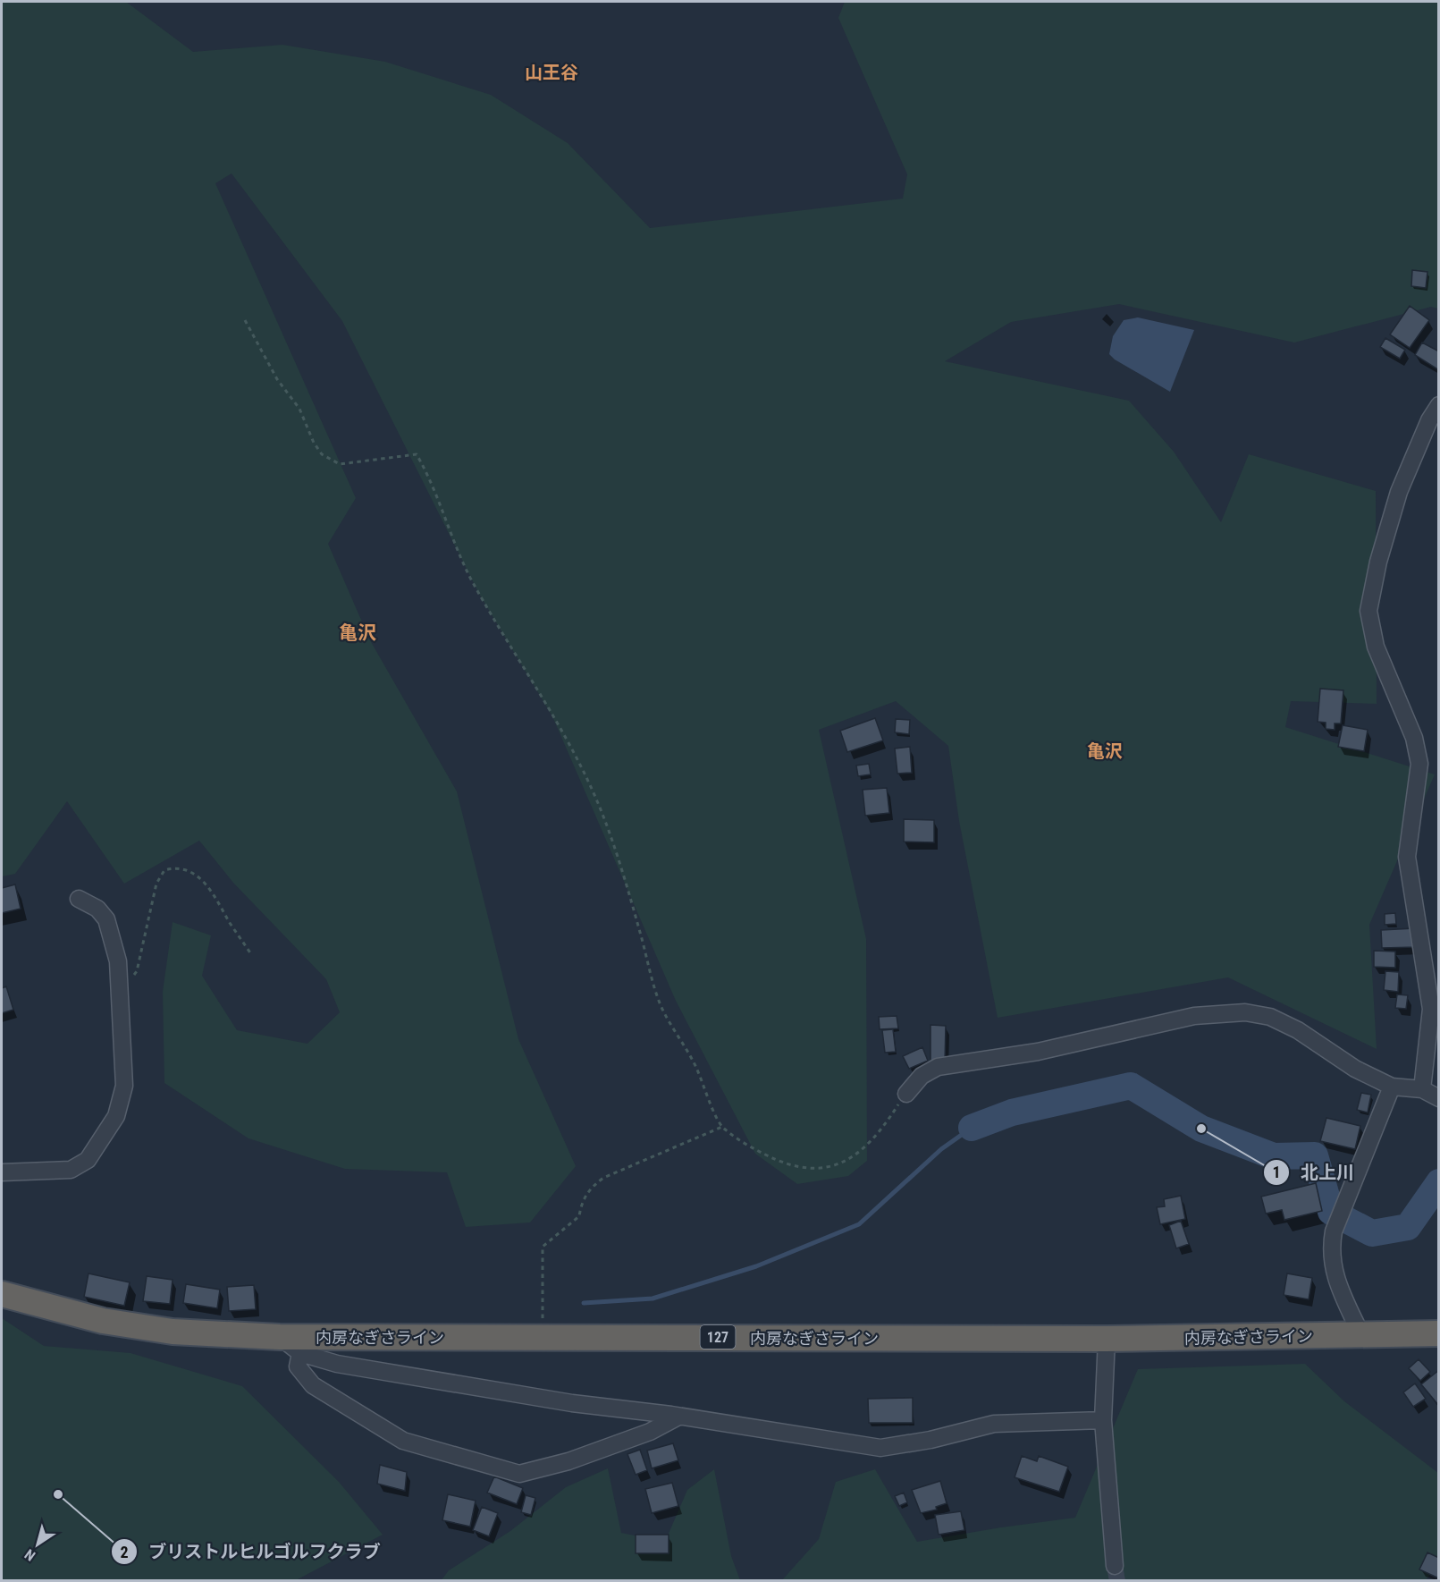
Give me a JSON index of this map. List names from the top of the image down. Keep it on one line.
{"streets":{"highway":["内房なぎさライン","127"]},"districts":["山王谷","亀沢","亀沢"],"places":["北上川","ブリストルヒルゴルフクラブ"],"north":"bottom left"}
